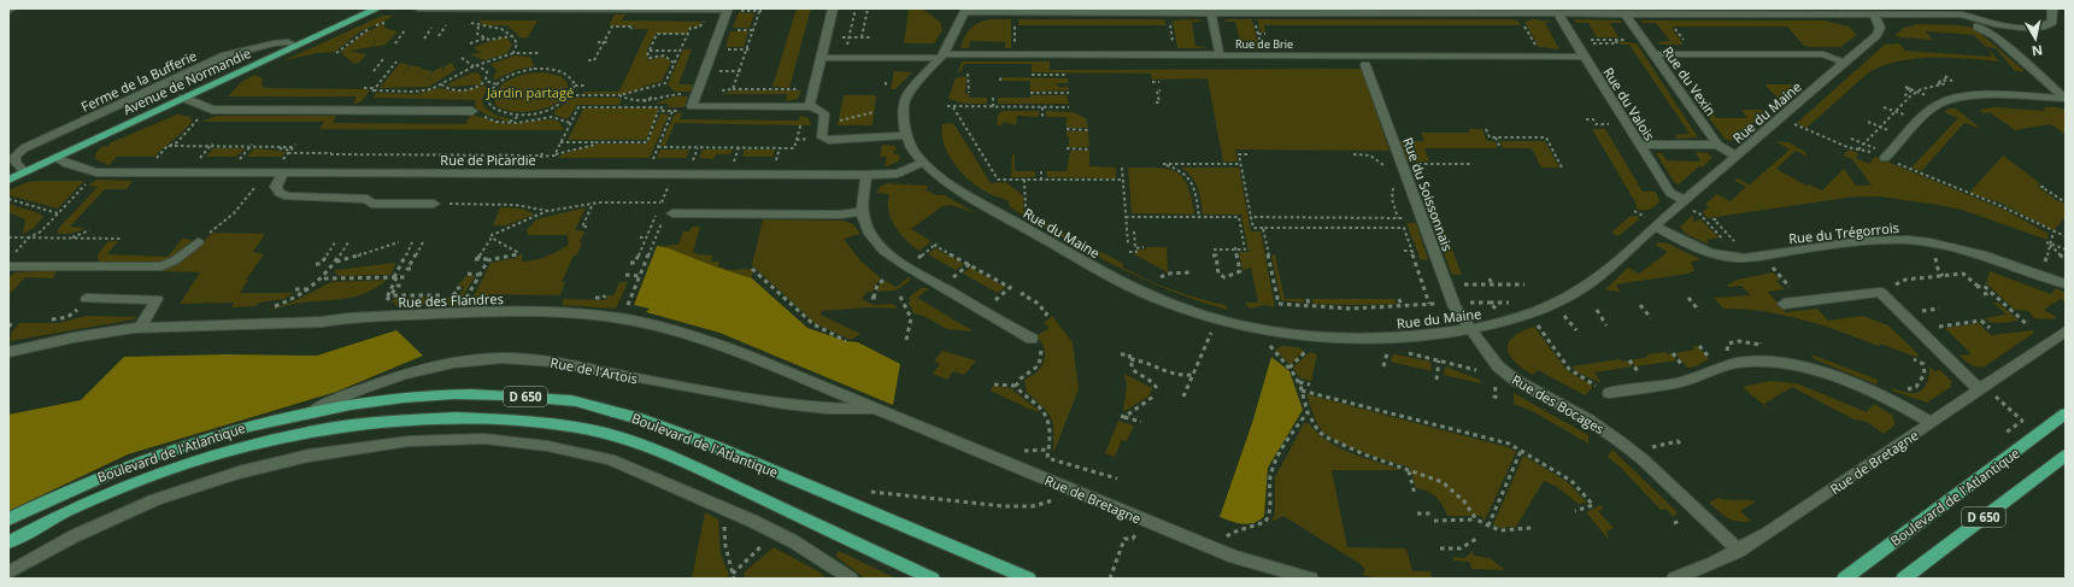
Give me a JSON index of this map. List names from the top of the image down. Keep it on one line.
{"streets":{"main road":["Avenue de Normandie","D 650","Boulevard de l'Atlantique"],"street":["Rue de Brie","Ferme de la Bufferie","Rue du Vexin","Rue du Valois","Rue du Maine","Rue de Picardie","Rue du Soissonnais","Rue du Trégorrois","Rue des Flandres","Rue de l'Artois","Rue des Bocages","Rue de Bretagne"]},"crossings":[["Rue de Brie","Rue du Valois"],["Ferme de la Bufferie","Avenue de Normandie"],["Avenue de Normandie","Rue de Picardie"],["Rue du Vexin","Rue du Maine"],["Rue du Valois","Rue du Maine"],["Rue du Maine","Rue de Picardie"],["Rue du Maine","Rue du Soissonnais"],["Rue du Maine","Rue du Trégorrois"],["Rue du Maine","Rue des Bocages"],["Rue du Soissonnais","Rue des Bocages"],["Rue des Flandres","Rue de l'Artois"],["Rue des Flandres","Rue de Bretagne"],["Rue de l'Artois","Boulevard de l'Atlantique"],["Rue de l'Artois","Rue de Bretagne"],["Rue des Bocages","Rue de Bretagne"]],"parks":["Jardin partagé"],"north":"bottom"}
